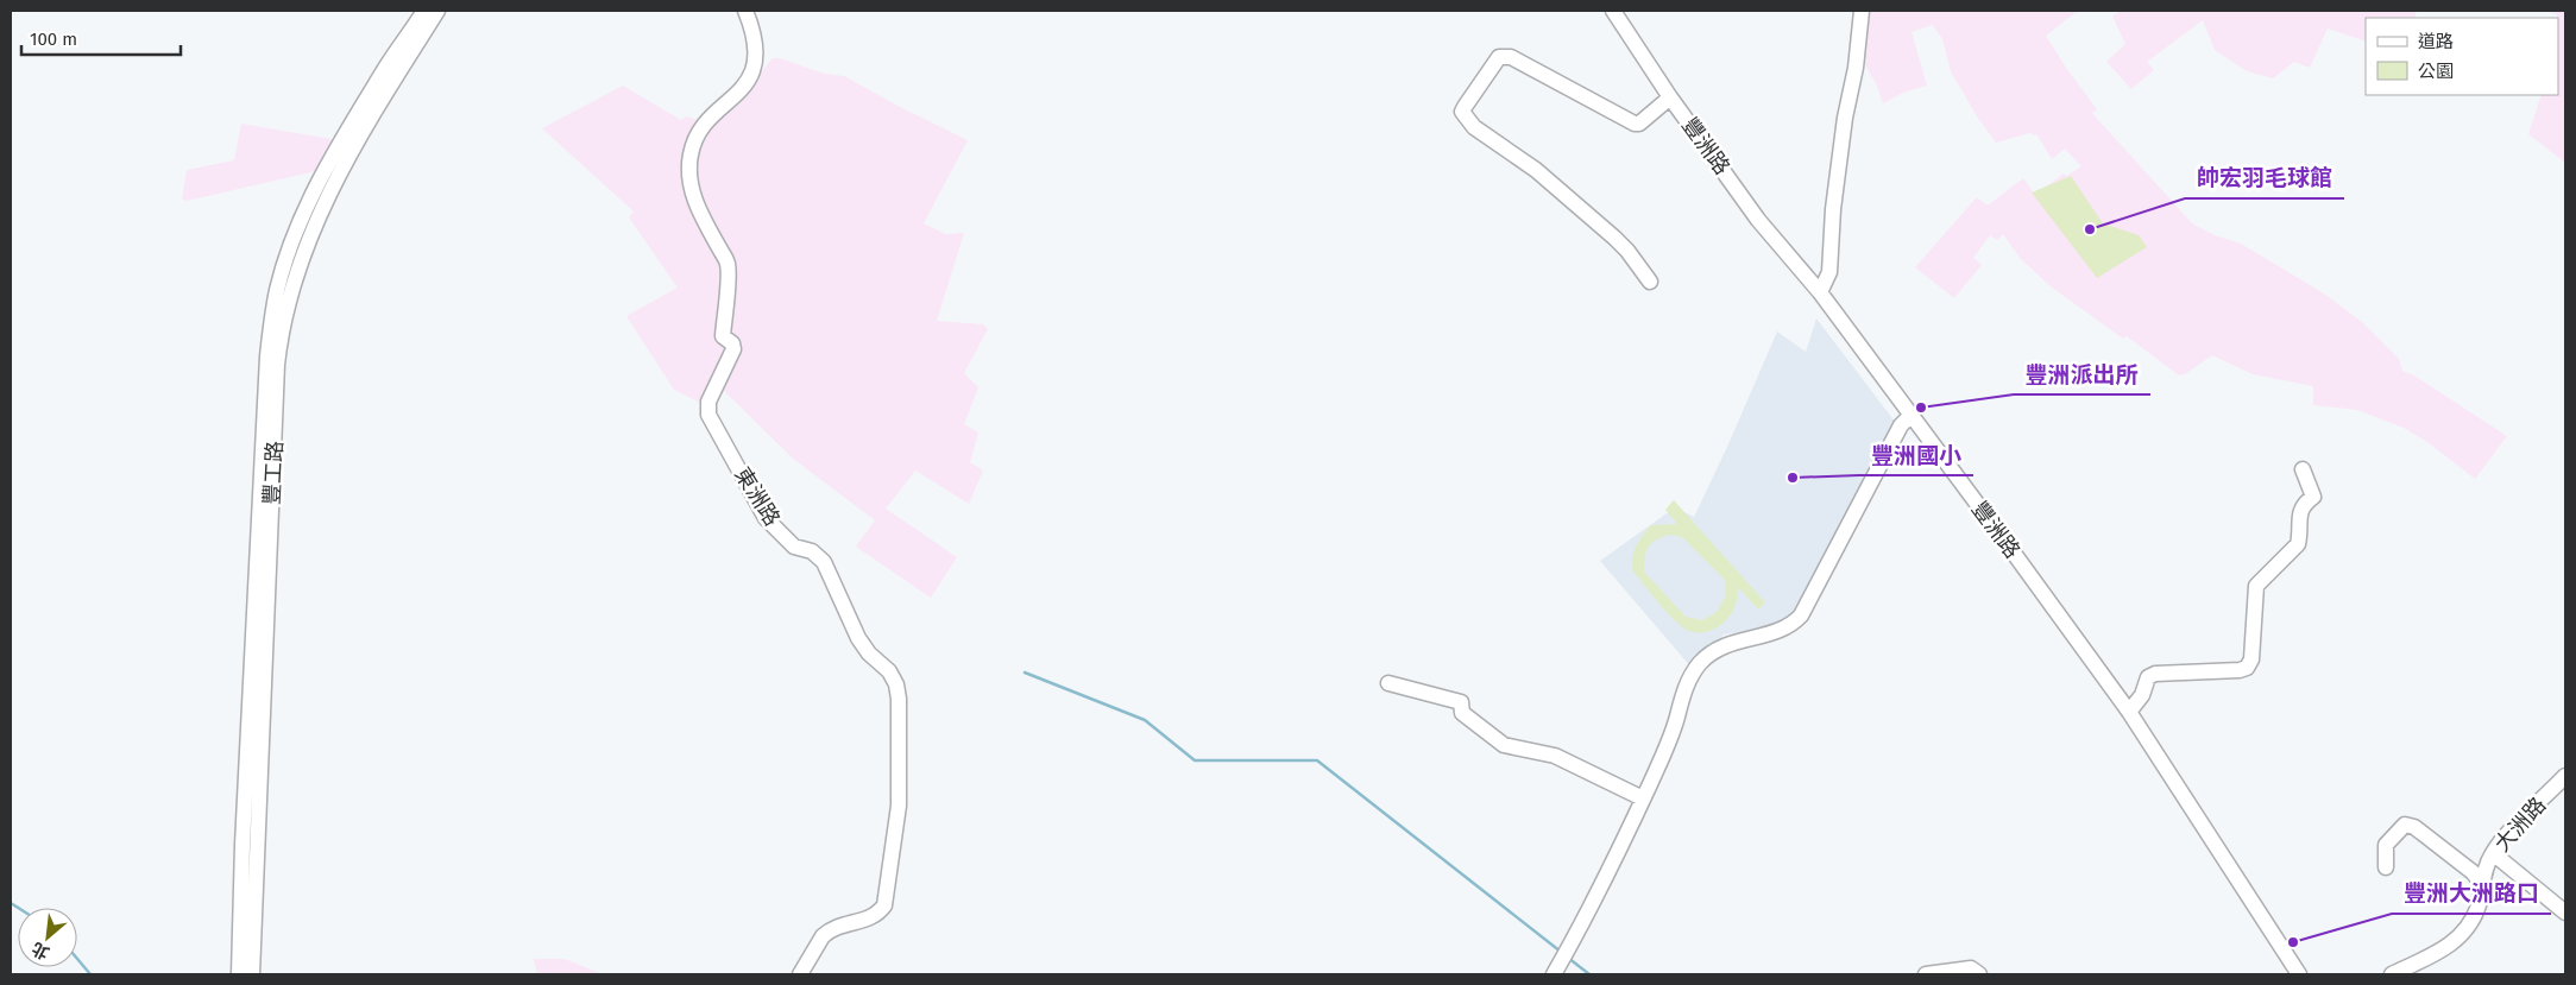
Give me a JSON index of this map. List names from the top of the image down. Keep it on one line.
{"streets":{"street":["豐洲路","豐工路","東洲路","大洲路"]},"places":["帥宏羽毛球館","豐洲派出所","豐洲國小","豐洲大洲路口"],"legend":["道路","公園"],"scale_bar":"100 m","north":"bottom left"}
